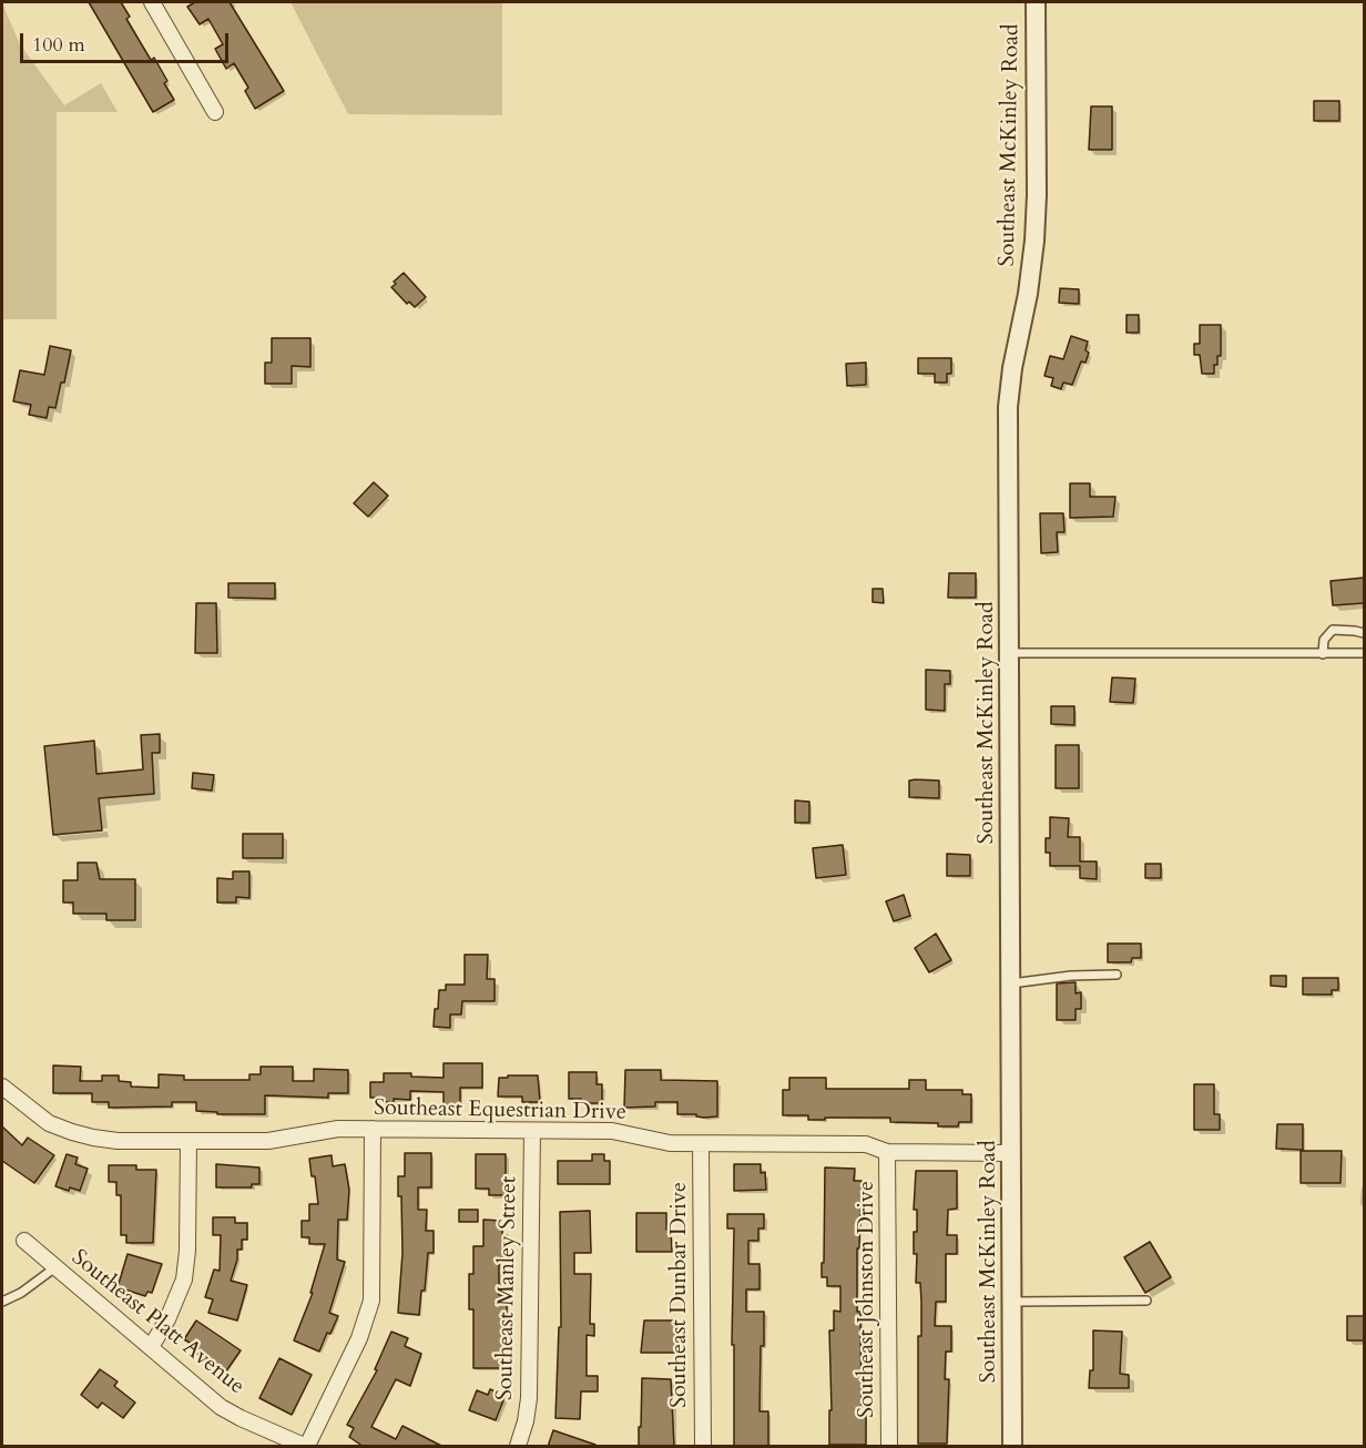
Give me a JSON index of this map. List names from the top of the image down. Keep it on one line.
{"streets":{"street":["Southeast McKinley Road","Southeast Equestrian Drive","Southeast Manley Street","Southeast Dunbar Drive","Southeast Johnston Drive","Southeast Platt Avenue"]},"crossings":[["Southeast McKinley Road","Southeast Equestrian Drive"],["Southeast Equestrian Drive","Southeast Manley Street"],["Southeast Equestrian Drive","Southeast Dunbar Drive"],["Southeast Equestrian Drive","Southeast Johnston Drive"]],"scale_bar":"100 m"}
